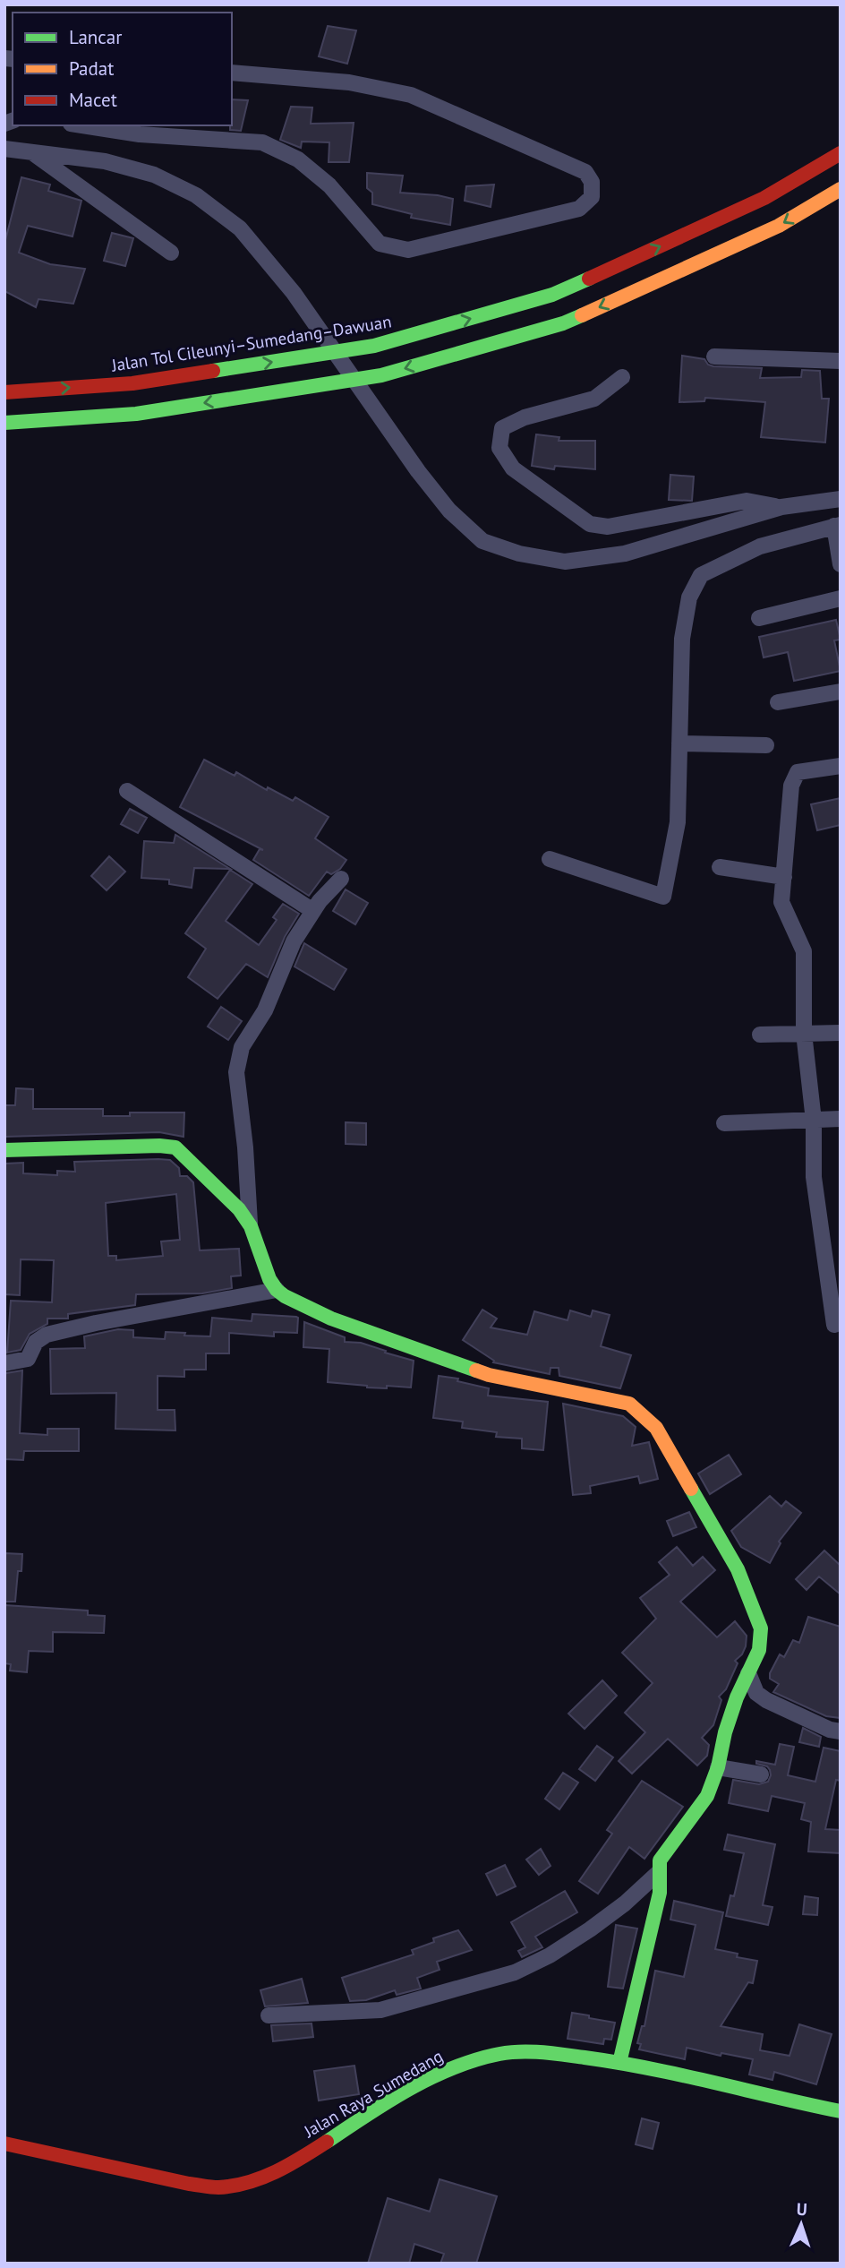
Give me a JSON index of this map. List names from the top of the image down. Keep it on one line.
{"streets":{"main road":["Jalan Tol Cileunyi–Sumedang–Dawuan","Jalan Raya Sumedang"]},"legend":["Lancar","Padat","Macet"],"north":"top"}
